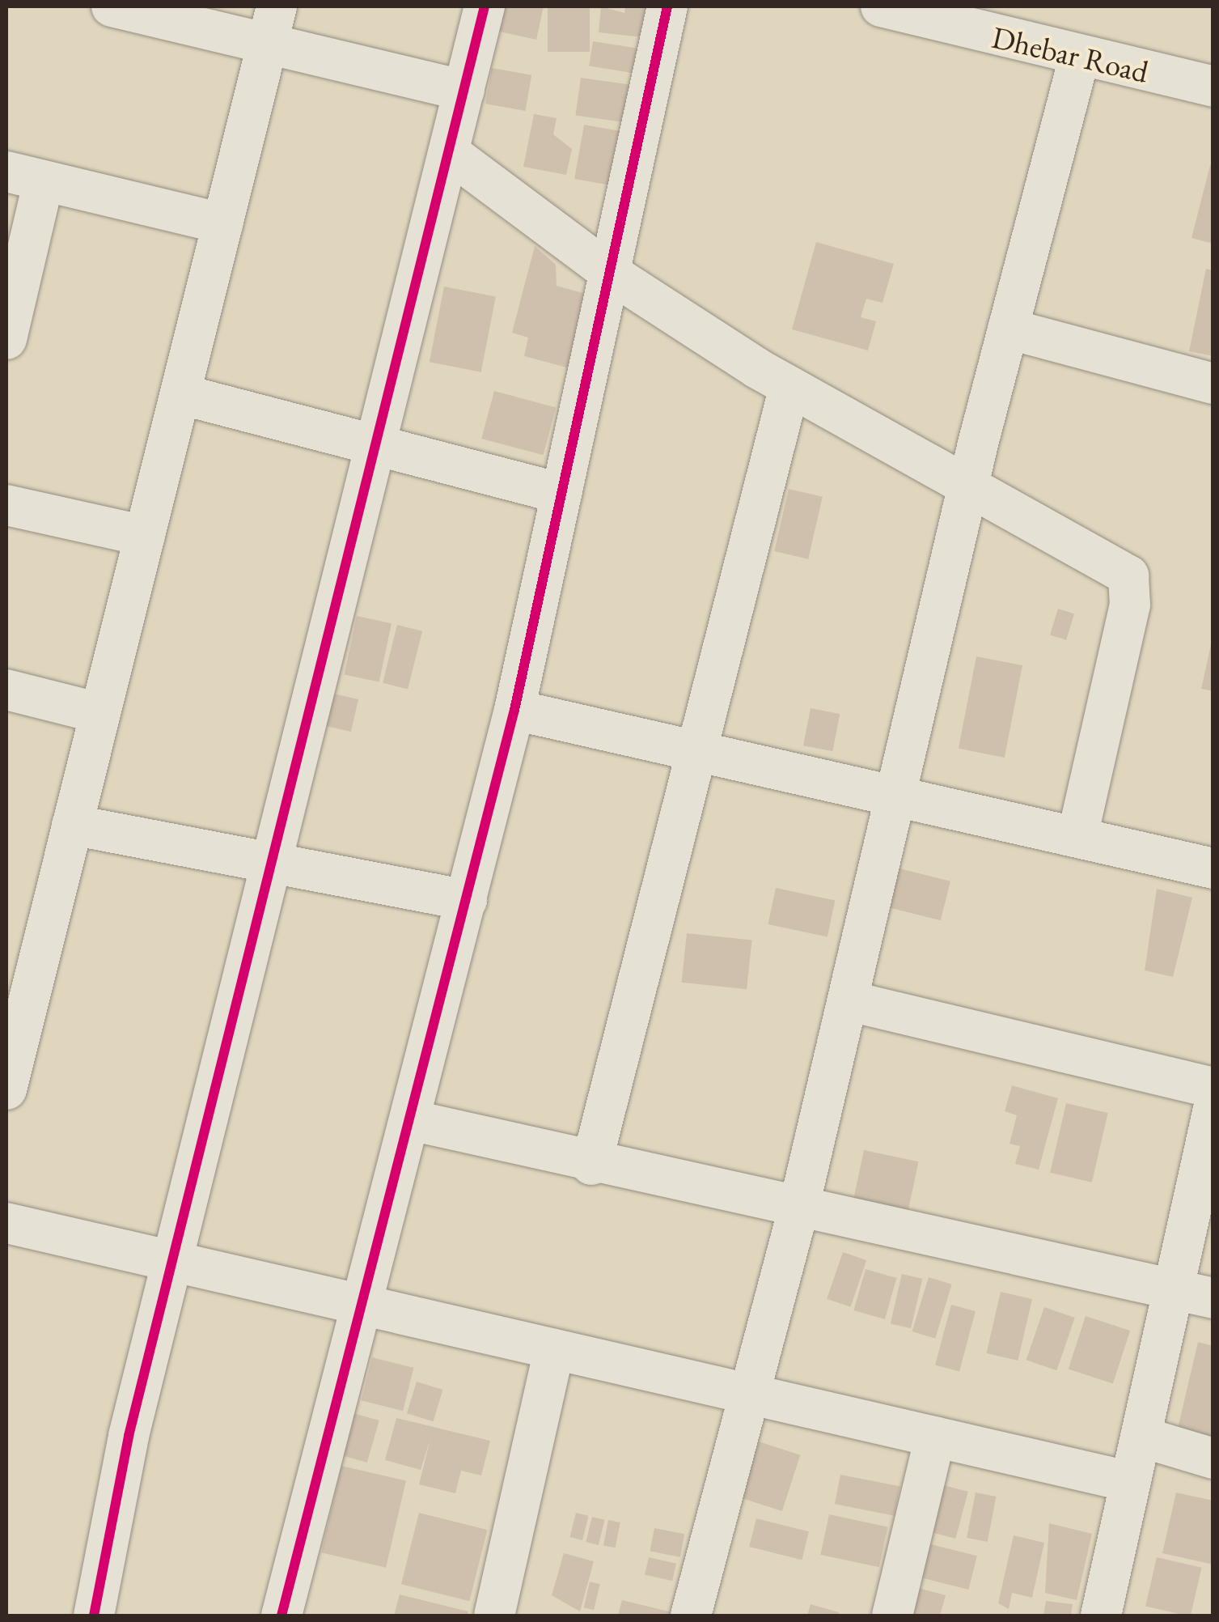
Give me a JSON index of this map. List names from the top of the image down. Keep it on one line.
{"streets":{"street":["Dhebar Road"]}}
